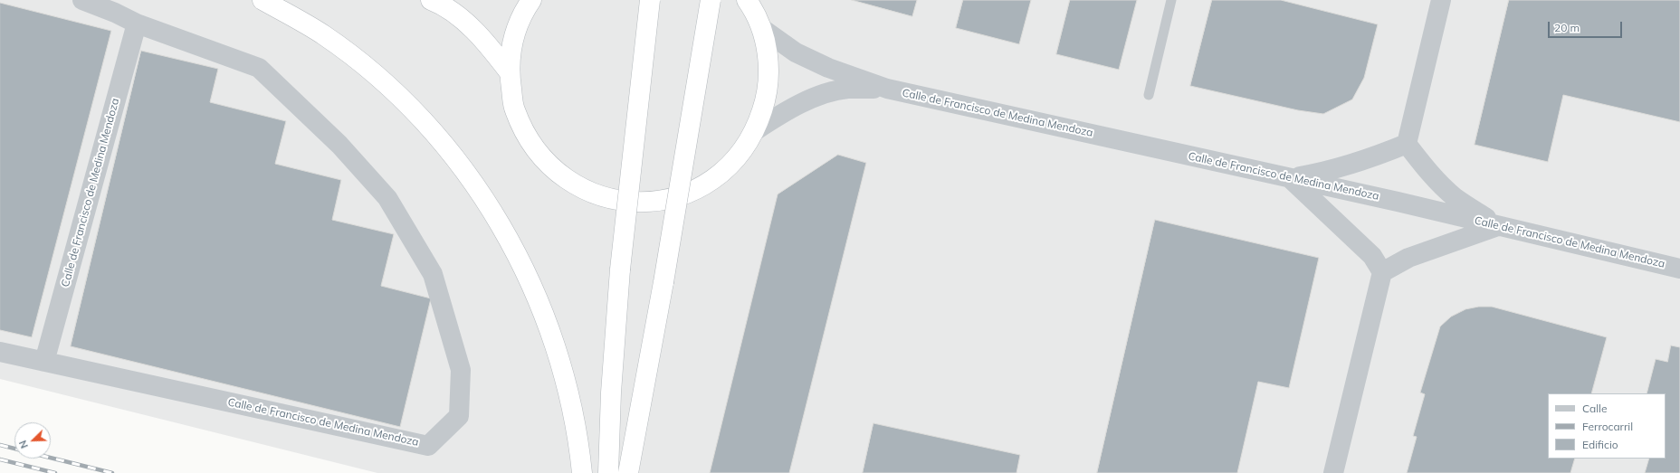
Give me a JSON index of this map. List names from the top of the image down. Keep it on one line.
{"streets":{"street":["Calle de Francisco de Medina Mendoza"]},"legend":["Calle","Ferrocarril","Edificio"],"scale_bar":"20 m","north":"bottom left"}
